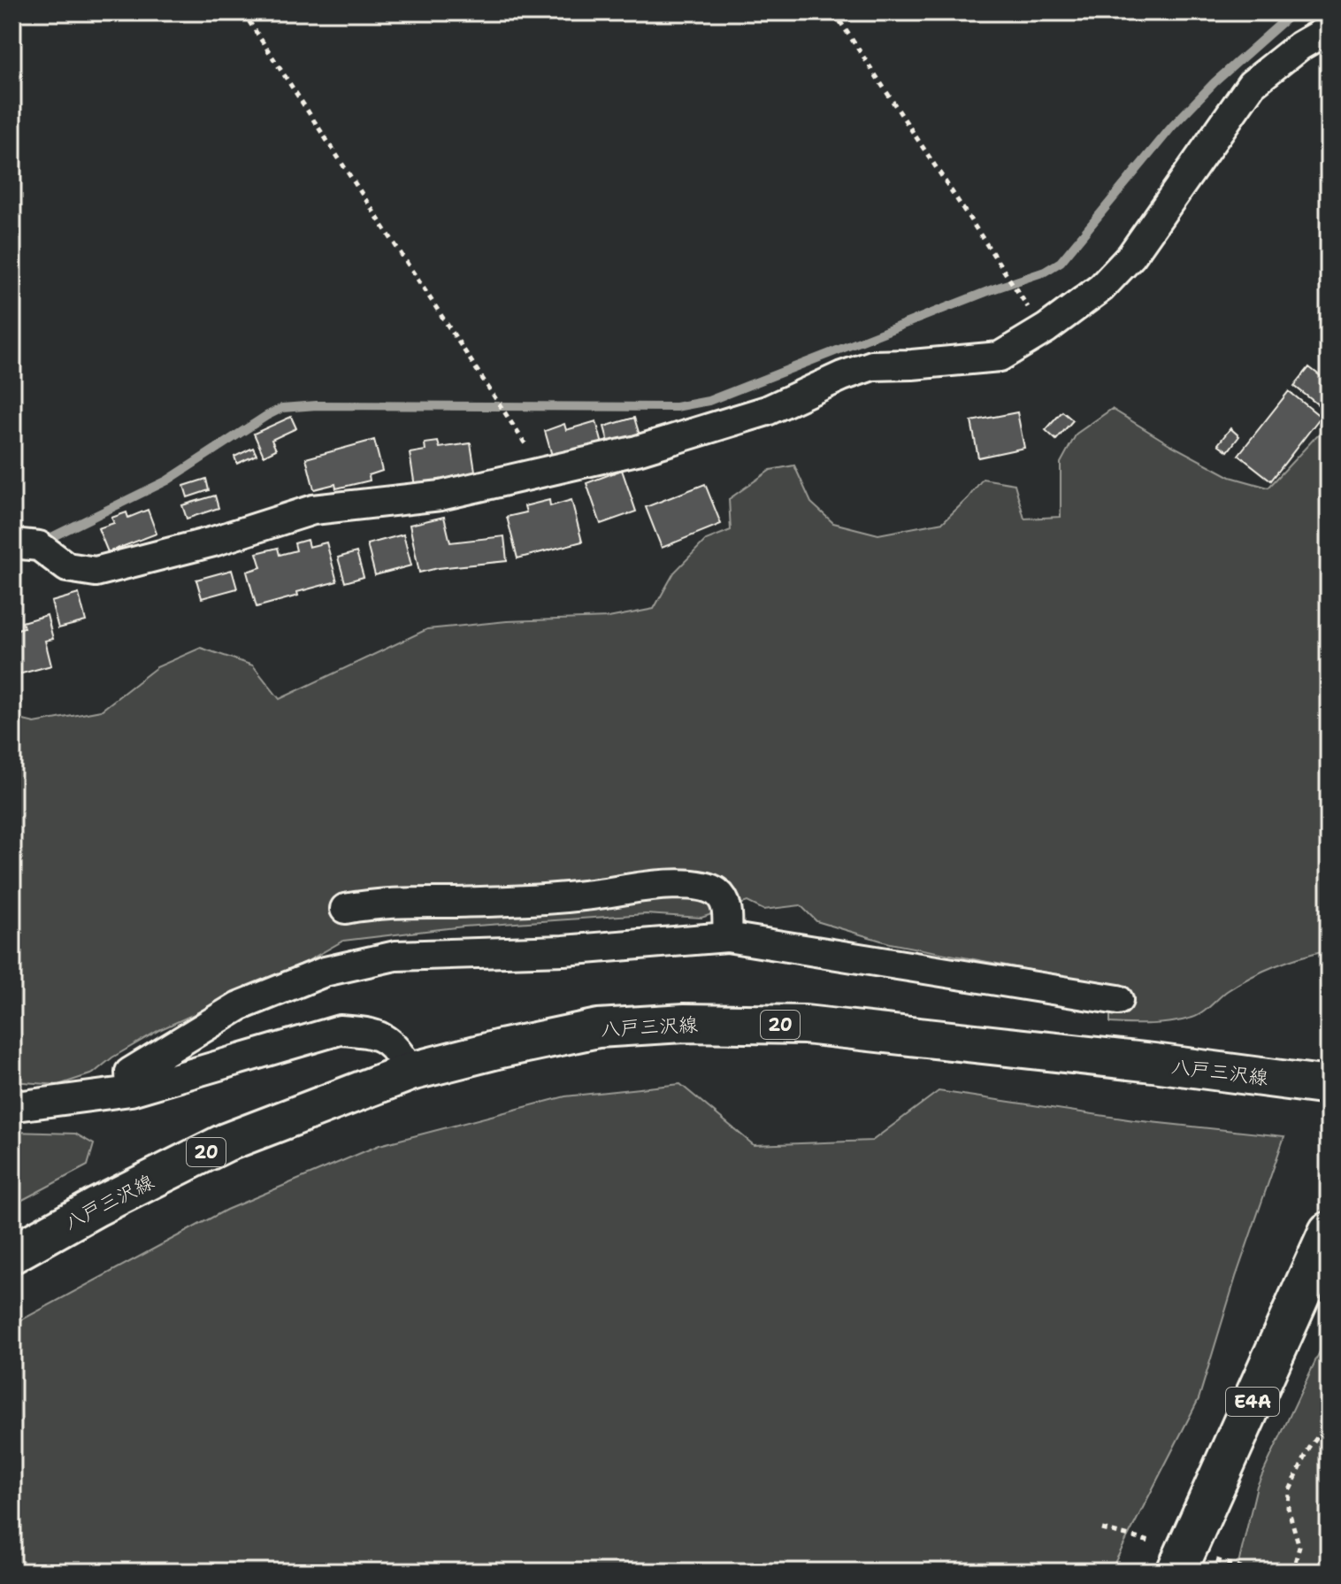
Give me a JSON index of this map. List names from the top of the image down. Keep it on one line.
{"streets":{"highway":["E4A"],"main road":["20","八戸三沢線"]}}
